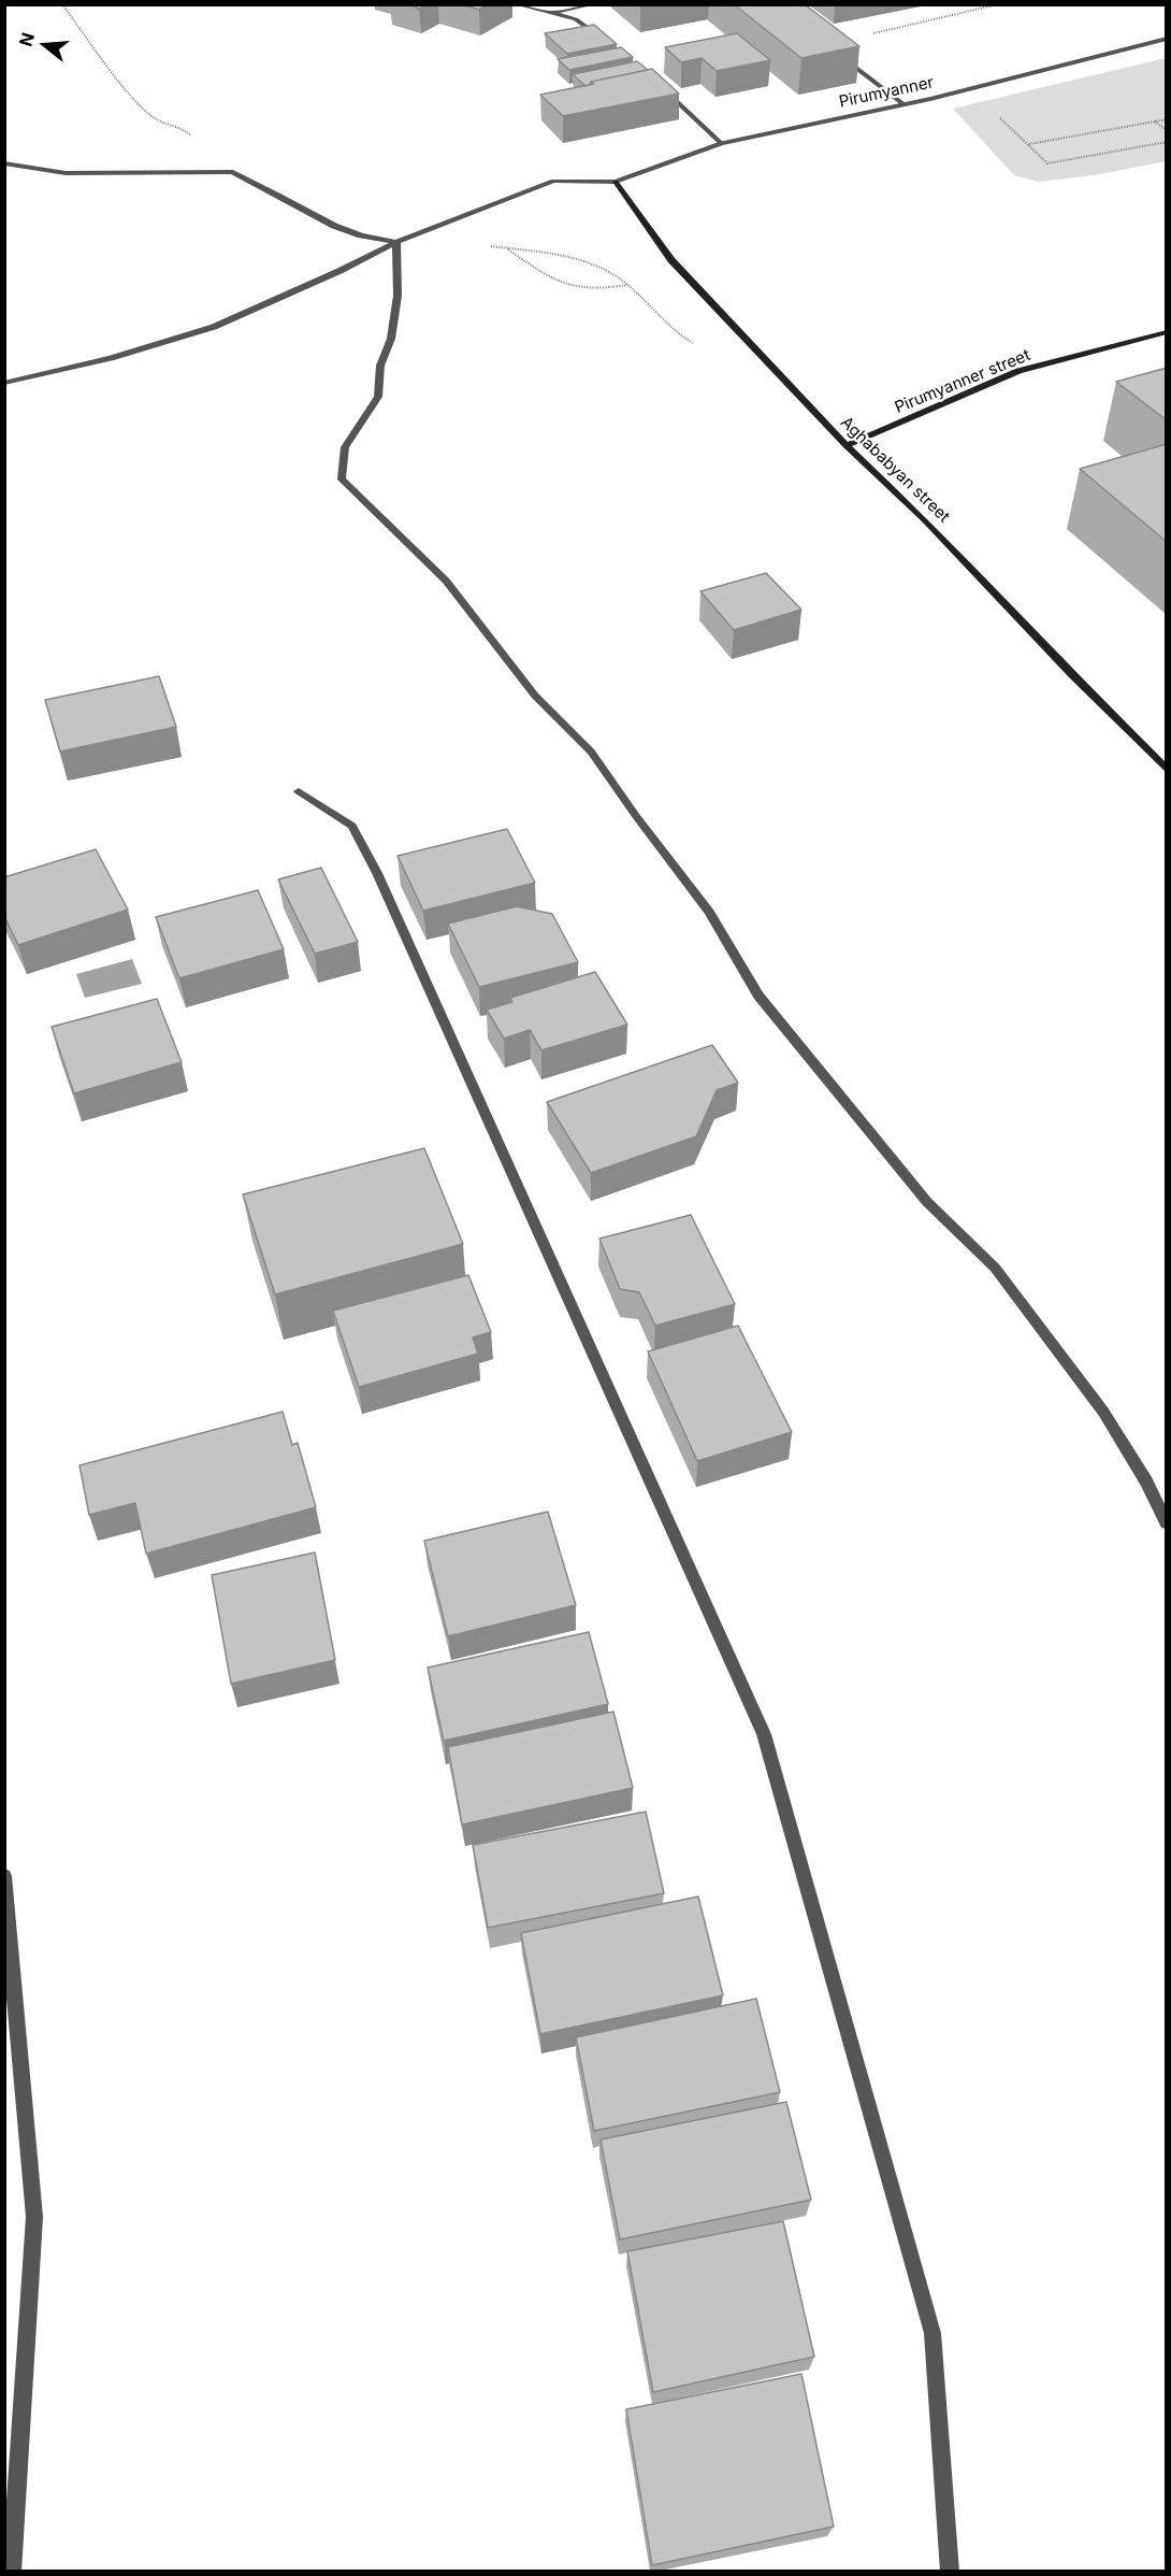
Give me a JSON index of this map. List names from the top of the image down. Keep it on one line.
{"streets":{"street":["Pirumyanner","Pirumyanner street","Aghababyan street"]},"crossings":[["Pirumyanner","Aghababyan street"],["Pirumyanner street","Aghababyan street"]],"north":"left"}
